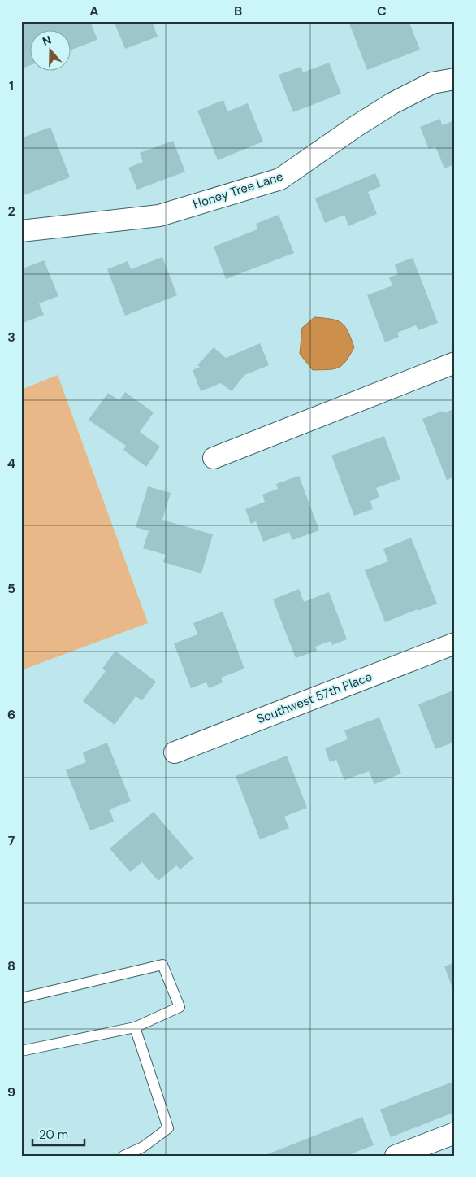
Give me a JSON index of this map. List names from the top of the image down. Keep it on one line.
{"streets":{"street":["Honey Tree Lane","Southwest 57th Place"]},"scale_bar":"20 m","north":"top","grid":{"columns":["A","B","C"],"rows":["1","2","3","4","5","6","7","8","9"]}}
